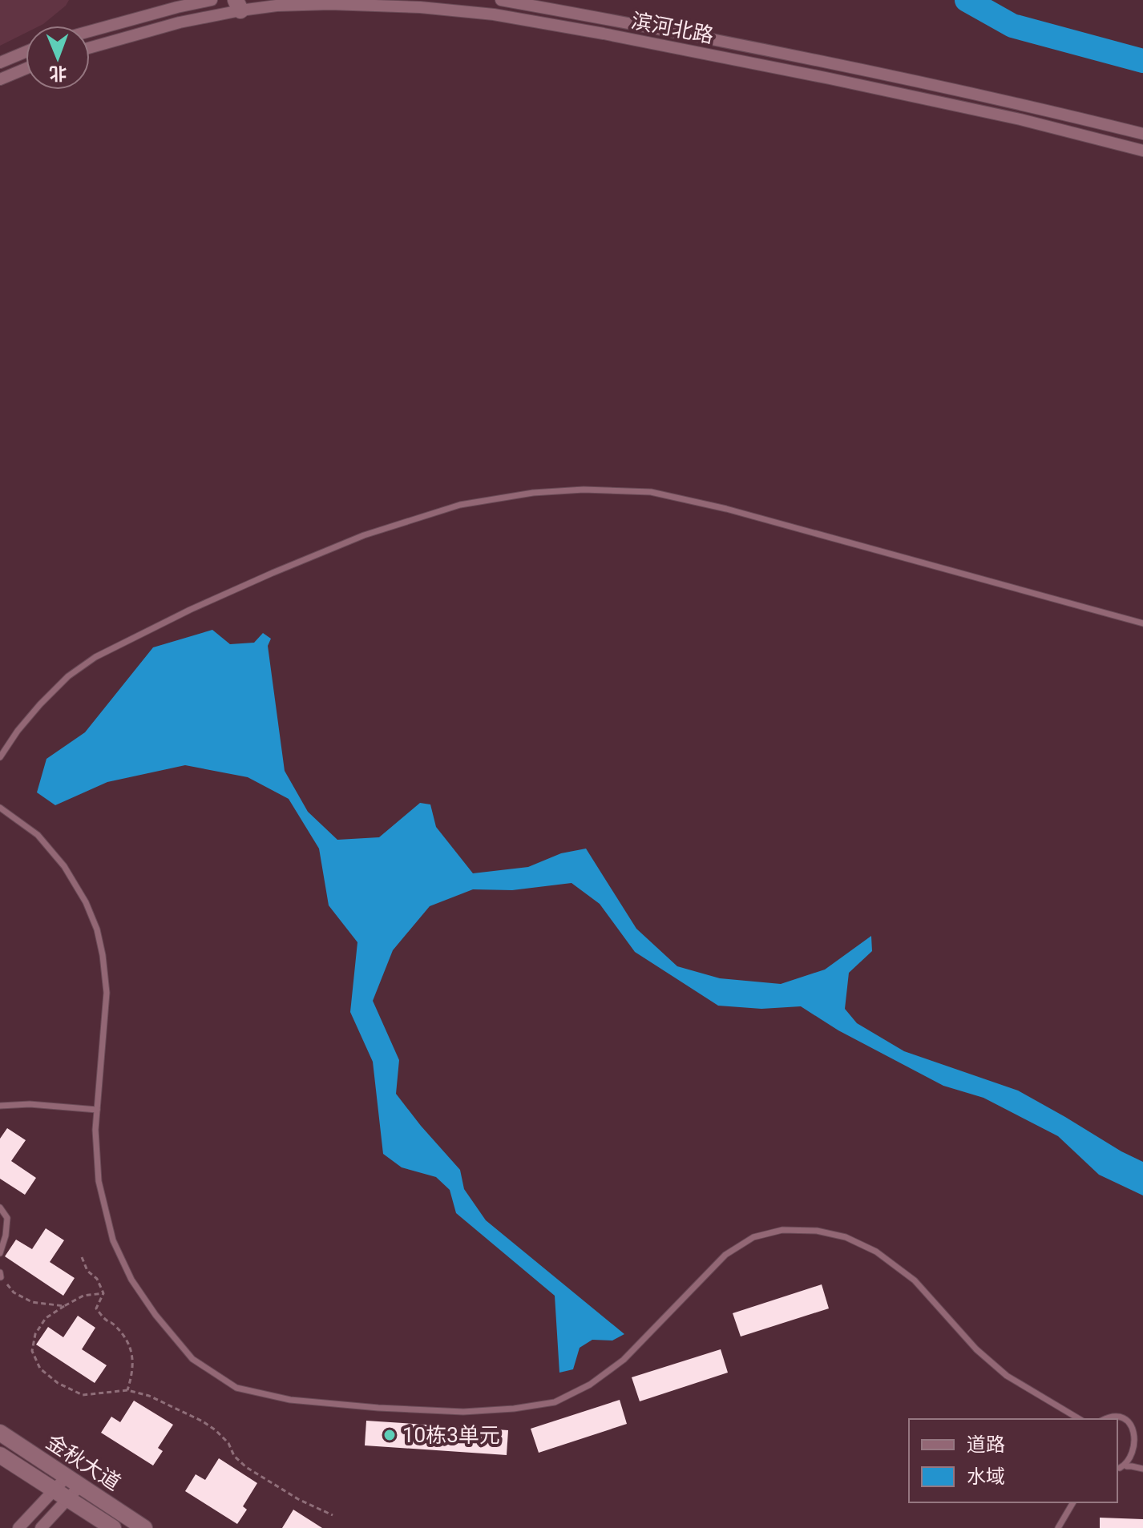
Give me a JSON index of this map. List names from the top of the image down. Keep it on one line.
{"streets":{"street":["滨河北路","金秋大道"]},"places":["10栋3单元"],"legend":["道路","水域"],"north":"bottom"}
